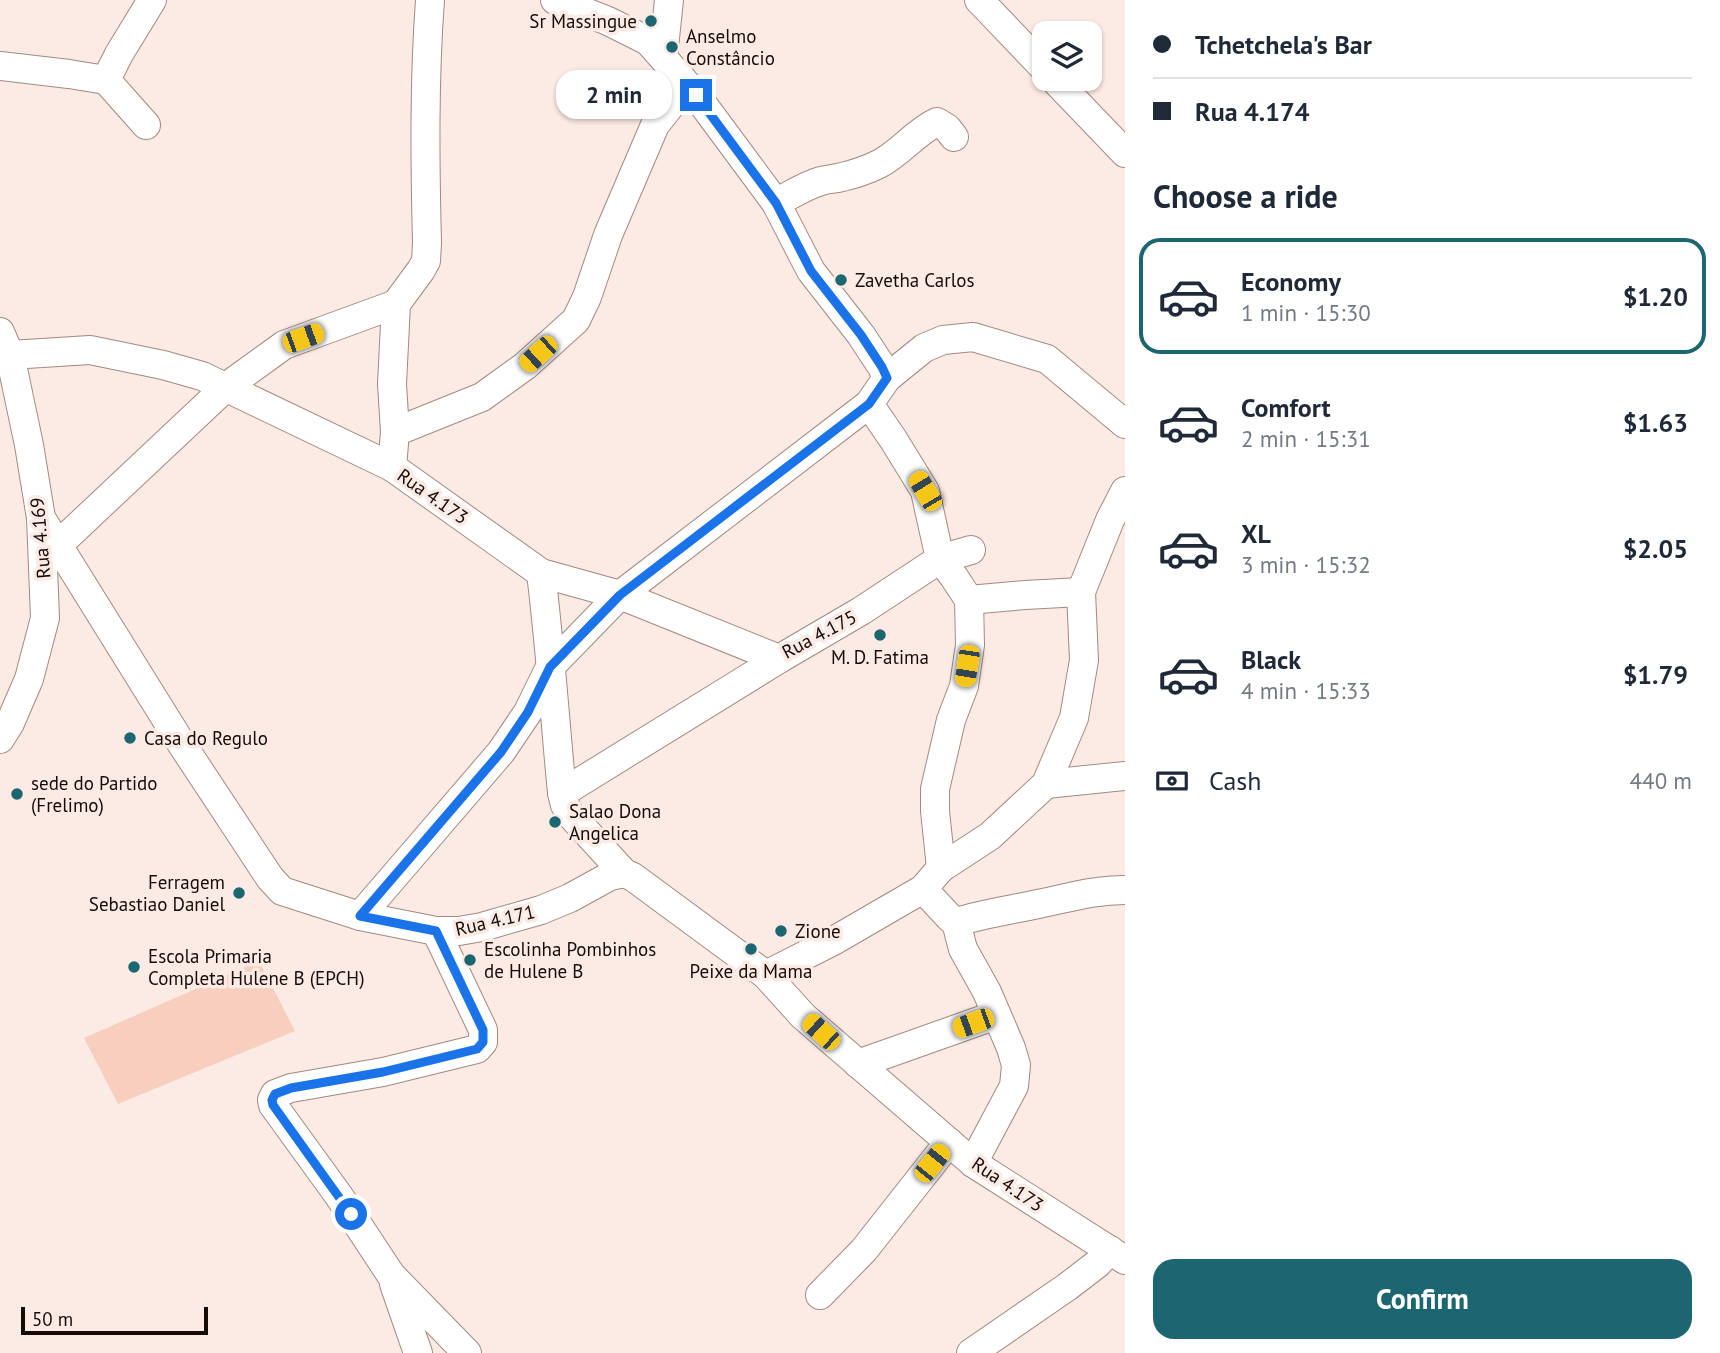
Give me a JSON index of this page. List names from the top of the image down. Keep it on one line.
{"streets":{"street":["Rua 4.173","Rua 4.169","Rua 4.175","Rua 4.171"]},"crossings":[["Rua 4.173","Rua 4.169"],["Rua 4.173","Rua 4.175"],["Rua 4.173","Rua 4.171"],["Rua 4.169","Rua 4.171"]],"places":["Sr Massingue","Anselmo Constâncio","Zavetha Carlos","M. D. Fatima","Casa do Regulo","sede do Partido (Frelimo)","Salao Dona Angelica","Ferragem Sebastiao Daniel","Zione","Peixe da Mama","Escolinha Pombinhos de Hulene B","Escola Primaria Completa Hulene B (EPCH)"],"scale_bar":"50 m","page":{"banner":["Tchetchela's Bar","Rua 4.174"],"bubble":"2 min","heading":"Choose a ride","list":[{"name":"Economy","note":"1 min · 15:30","value":"$1.20"},{"name":"Comfort","note":"2 min · 15:31","value":"$1.63"},{"name":"XL","note":"3 min · 15:32","value":"$2.05"},{"name":"Black","note":"4 min · 15:33","value":"$1.79"}],"pay":["Cash","440 m"],"buttons":"Confirm","scale":"50 m"}}
